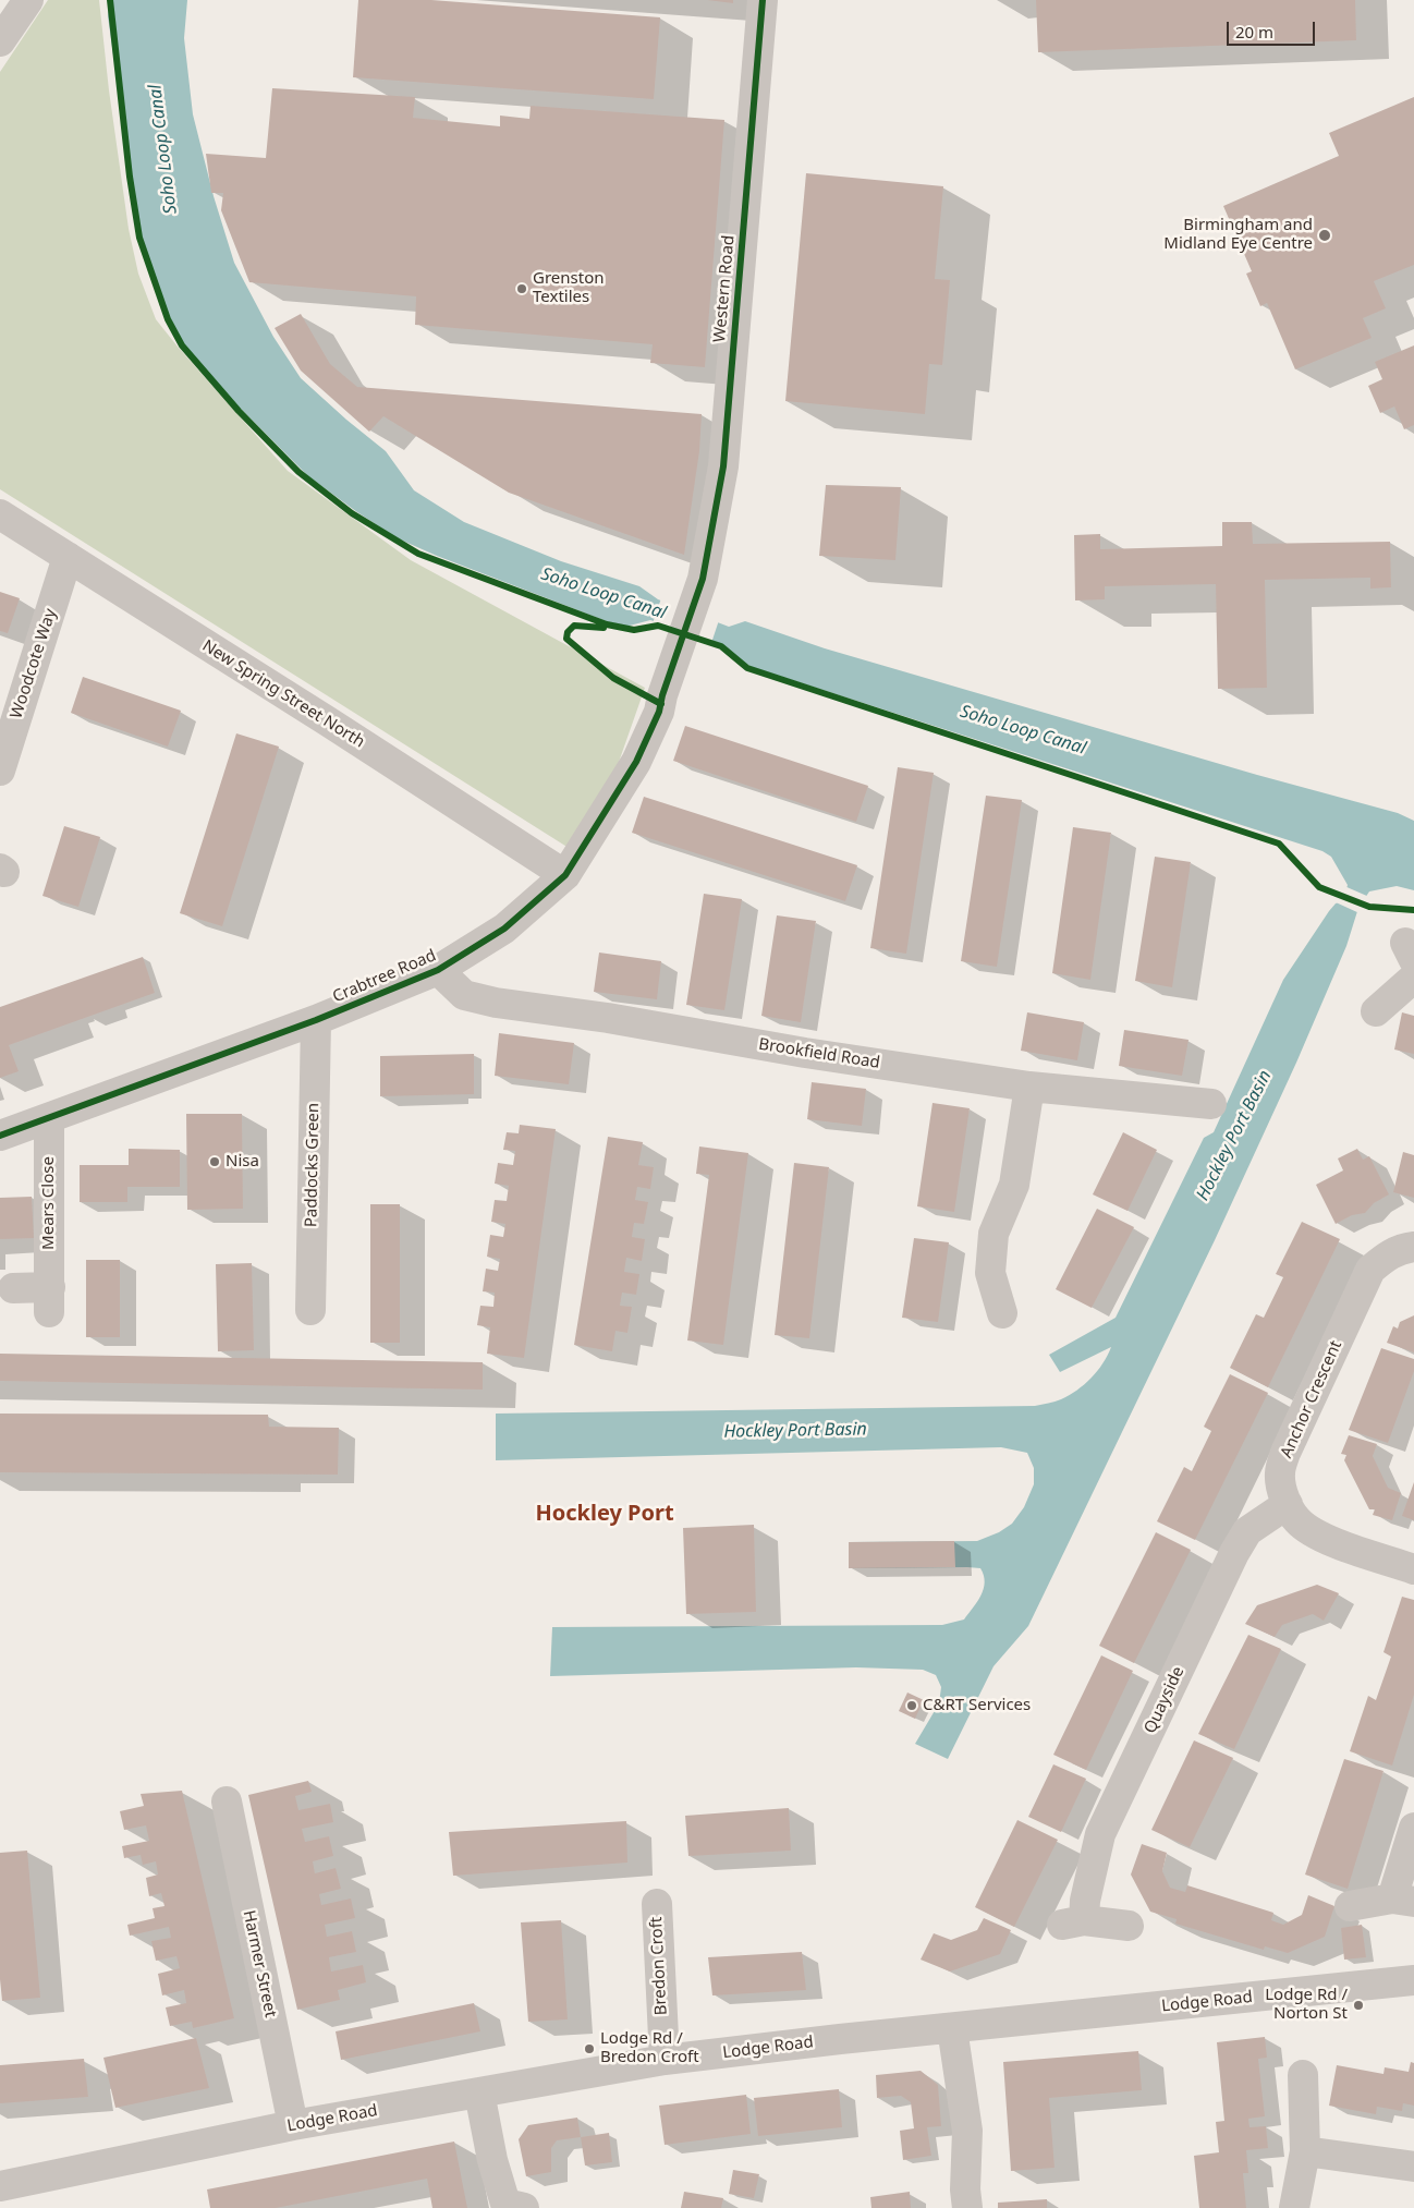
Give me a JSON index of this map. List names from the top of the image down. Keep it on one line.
{"streets":{"street":["Western Road","Woodcote Way","New Spring Street North","Crabtree Road","Brookfield Road","Paddocks Green","Mears Close","Anchor Crescent","Quayside","Harmer Street","Bredon Croft","Lodge Road"]},"crossings":[["Western Road","Crabtree Road"],["Woodcote Way","New Spring Street North"],["New Spring Street North","Crabtree Road"],["Crabtree Road","Brookfield Road"],["Crabtree Road","Paddocks Green"],["Crabtree Road","Mears Close"],["Anchor Crescent","Quayside"],["Harmer Street","Lodge Road"],["Bredon Croft","Lodge Road"]],"districts":["Hockley Port"],"water":["Soho Loop Canal","Hockley Port Basin"],"places":["Birmingham and Midland Eye Centre","Grenston Textiles","Nisa","C&RT Services","Lodge Rd / Norton St","Lodge Rd / Bredon Croft"],"scale_bar":"20 m"}
